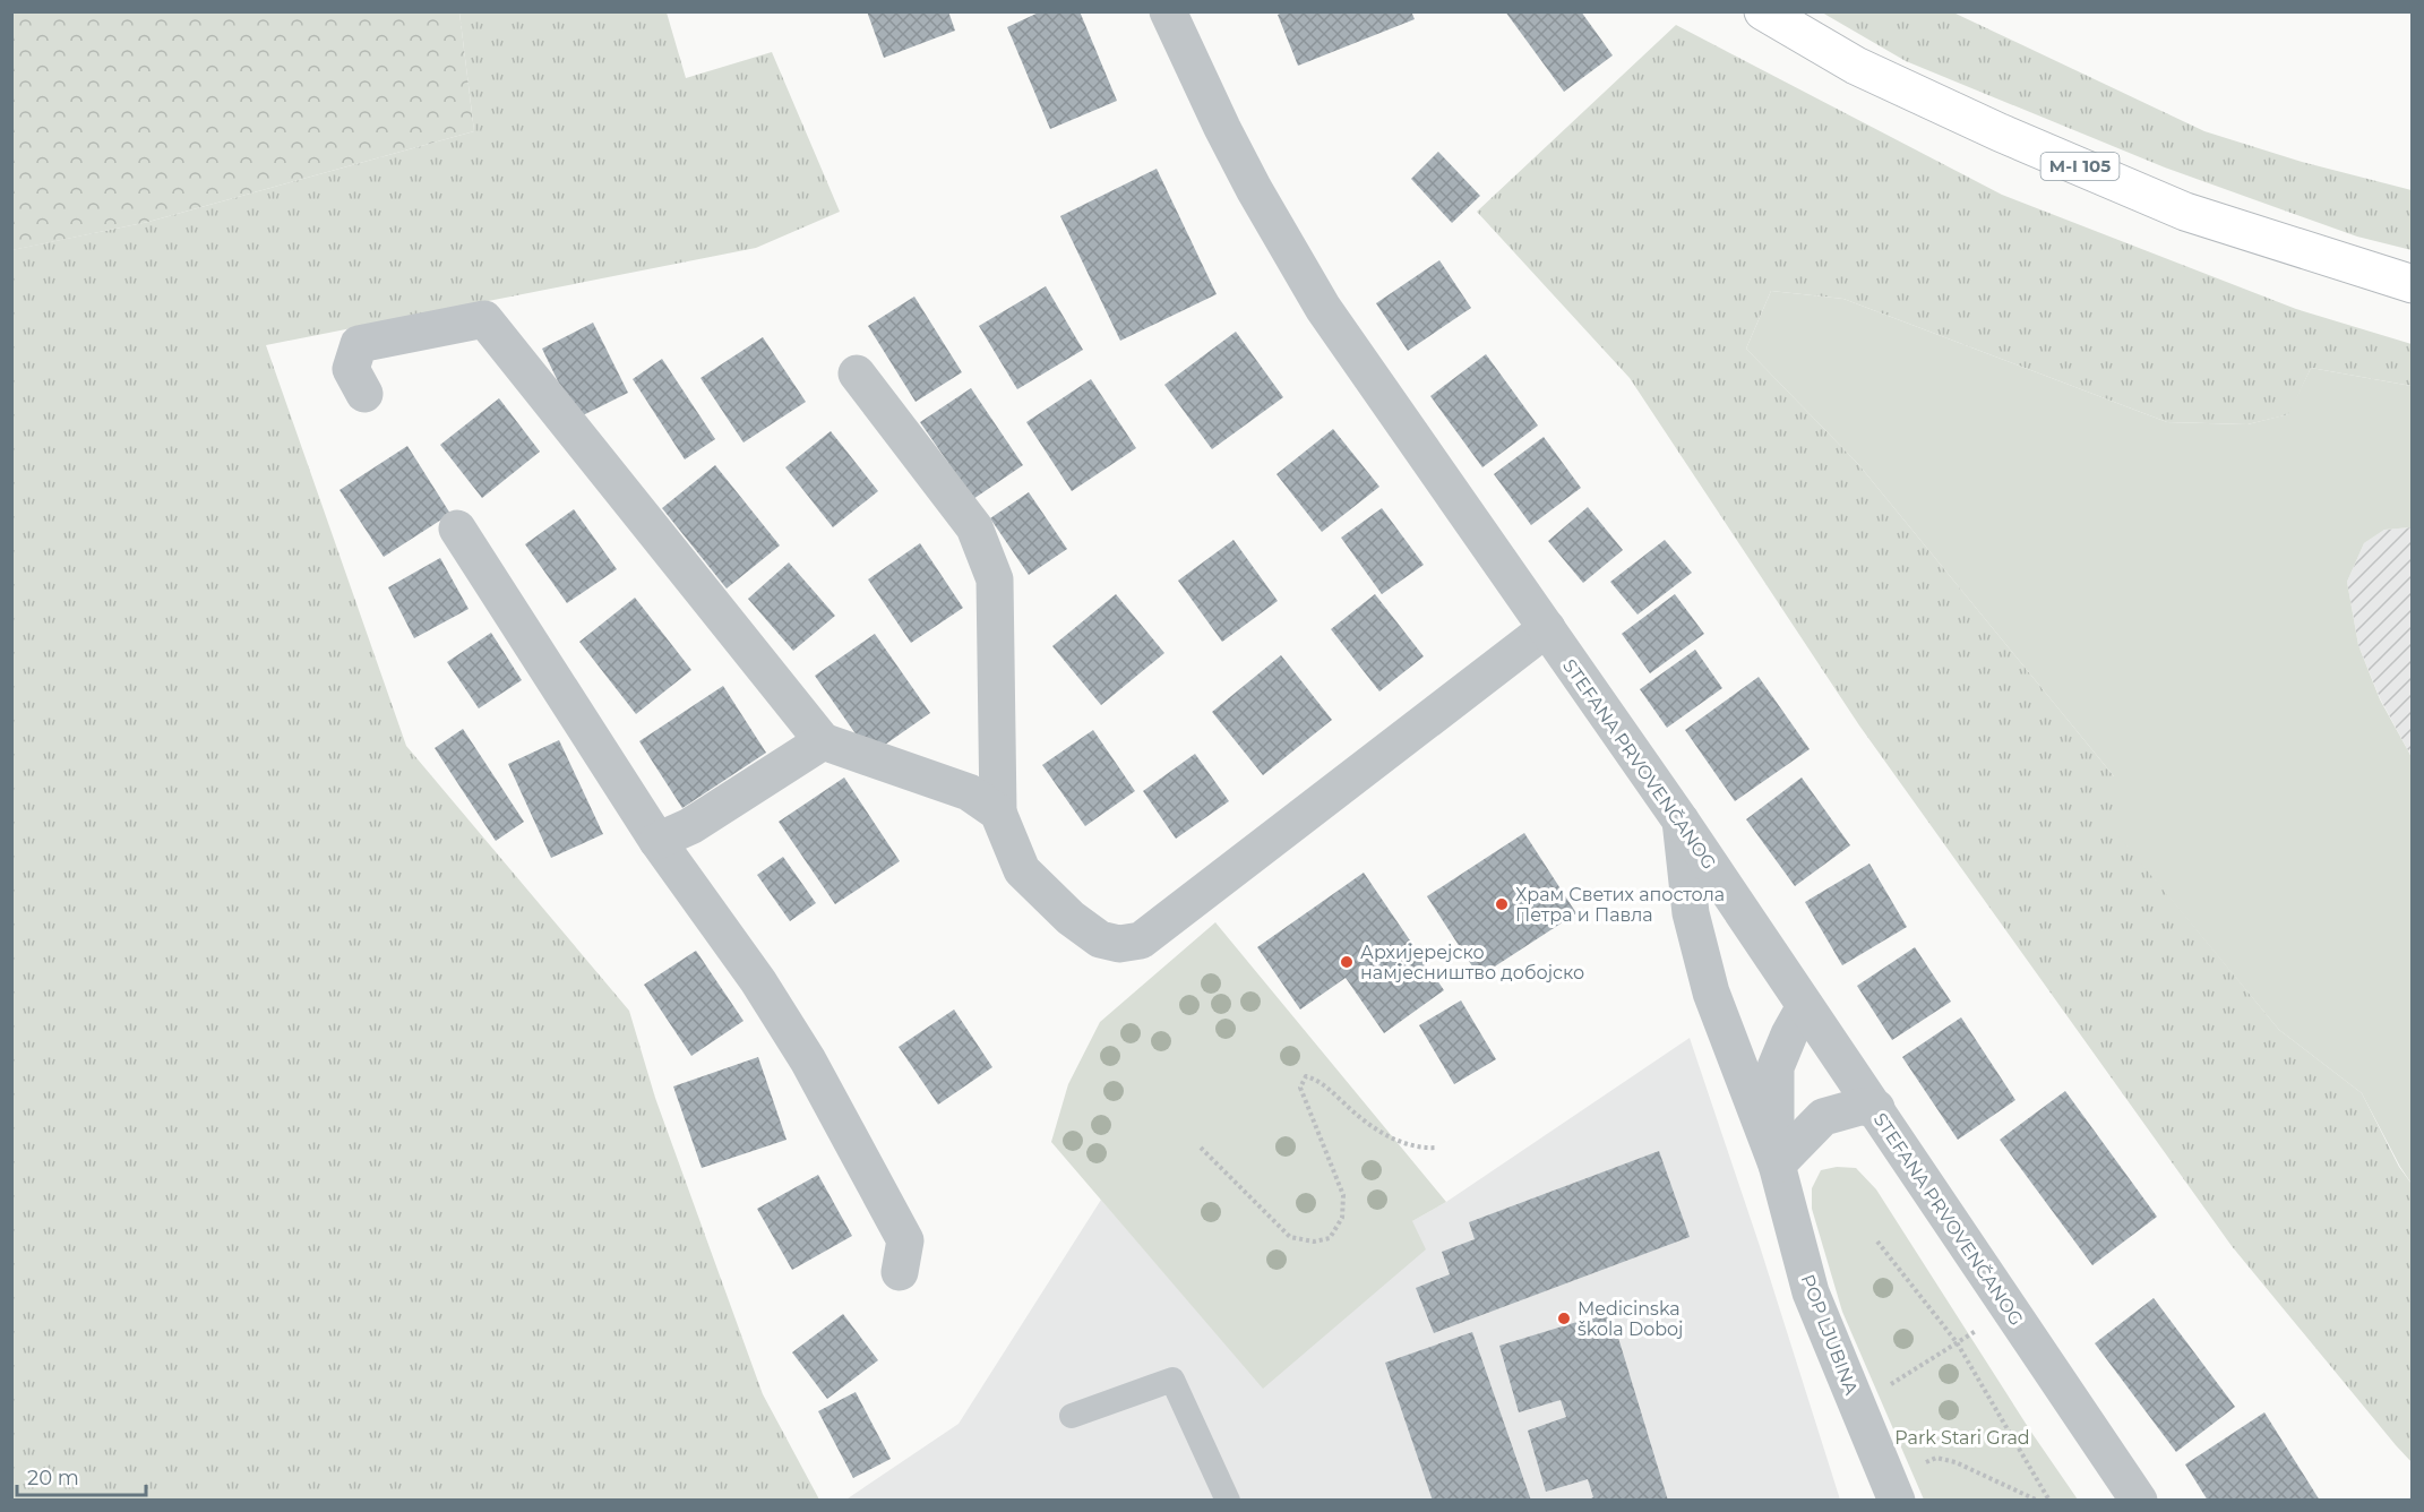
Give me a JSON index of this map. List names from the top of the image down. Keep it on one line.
{"streets":{"main road":["M-I 105"],"street":["STEFANA PRVOVENČANOG","POP LJUBINA"]},"parks":["Park Stari Grad"],"places":["Храм Светих апостола Петра и Павла","Архијерејско намјесништво добојско","Medicinska škola Doboj"],"scale_bar":"20 m"}
